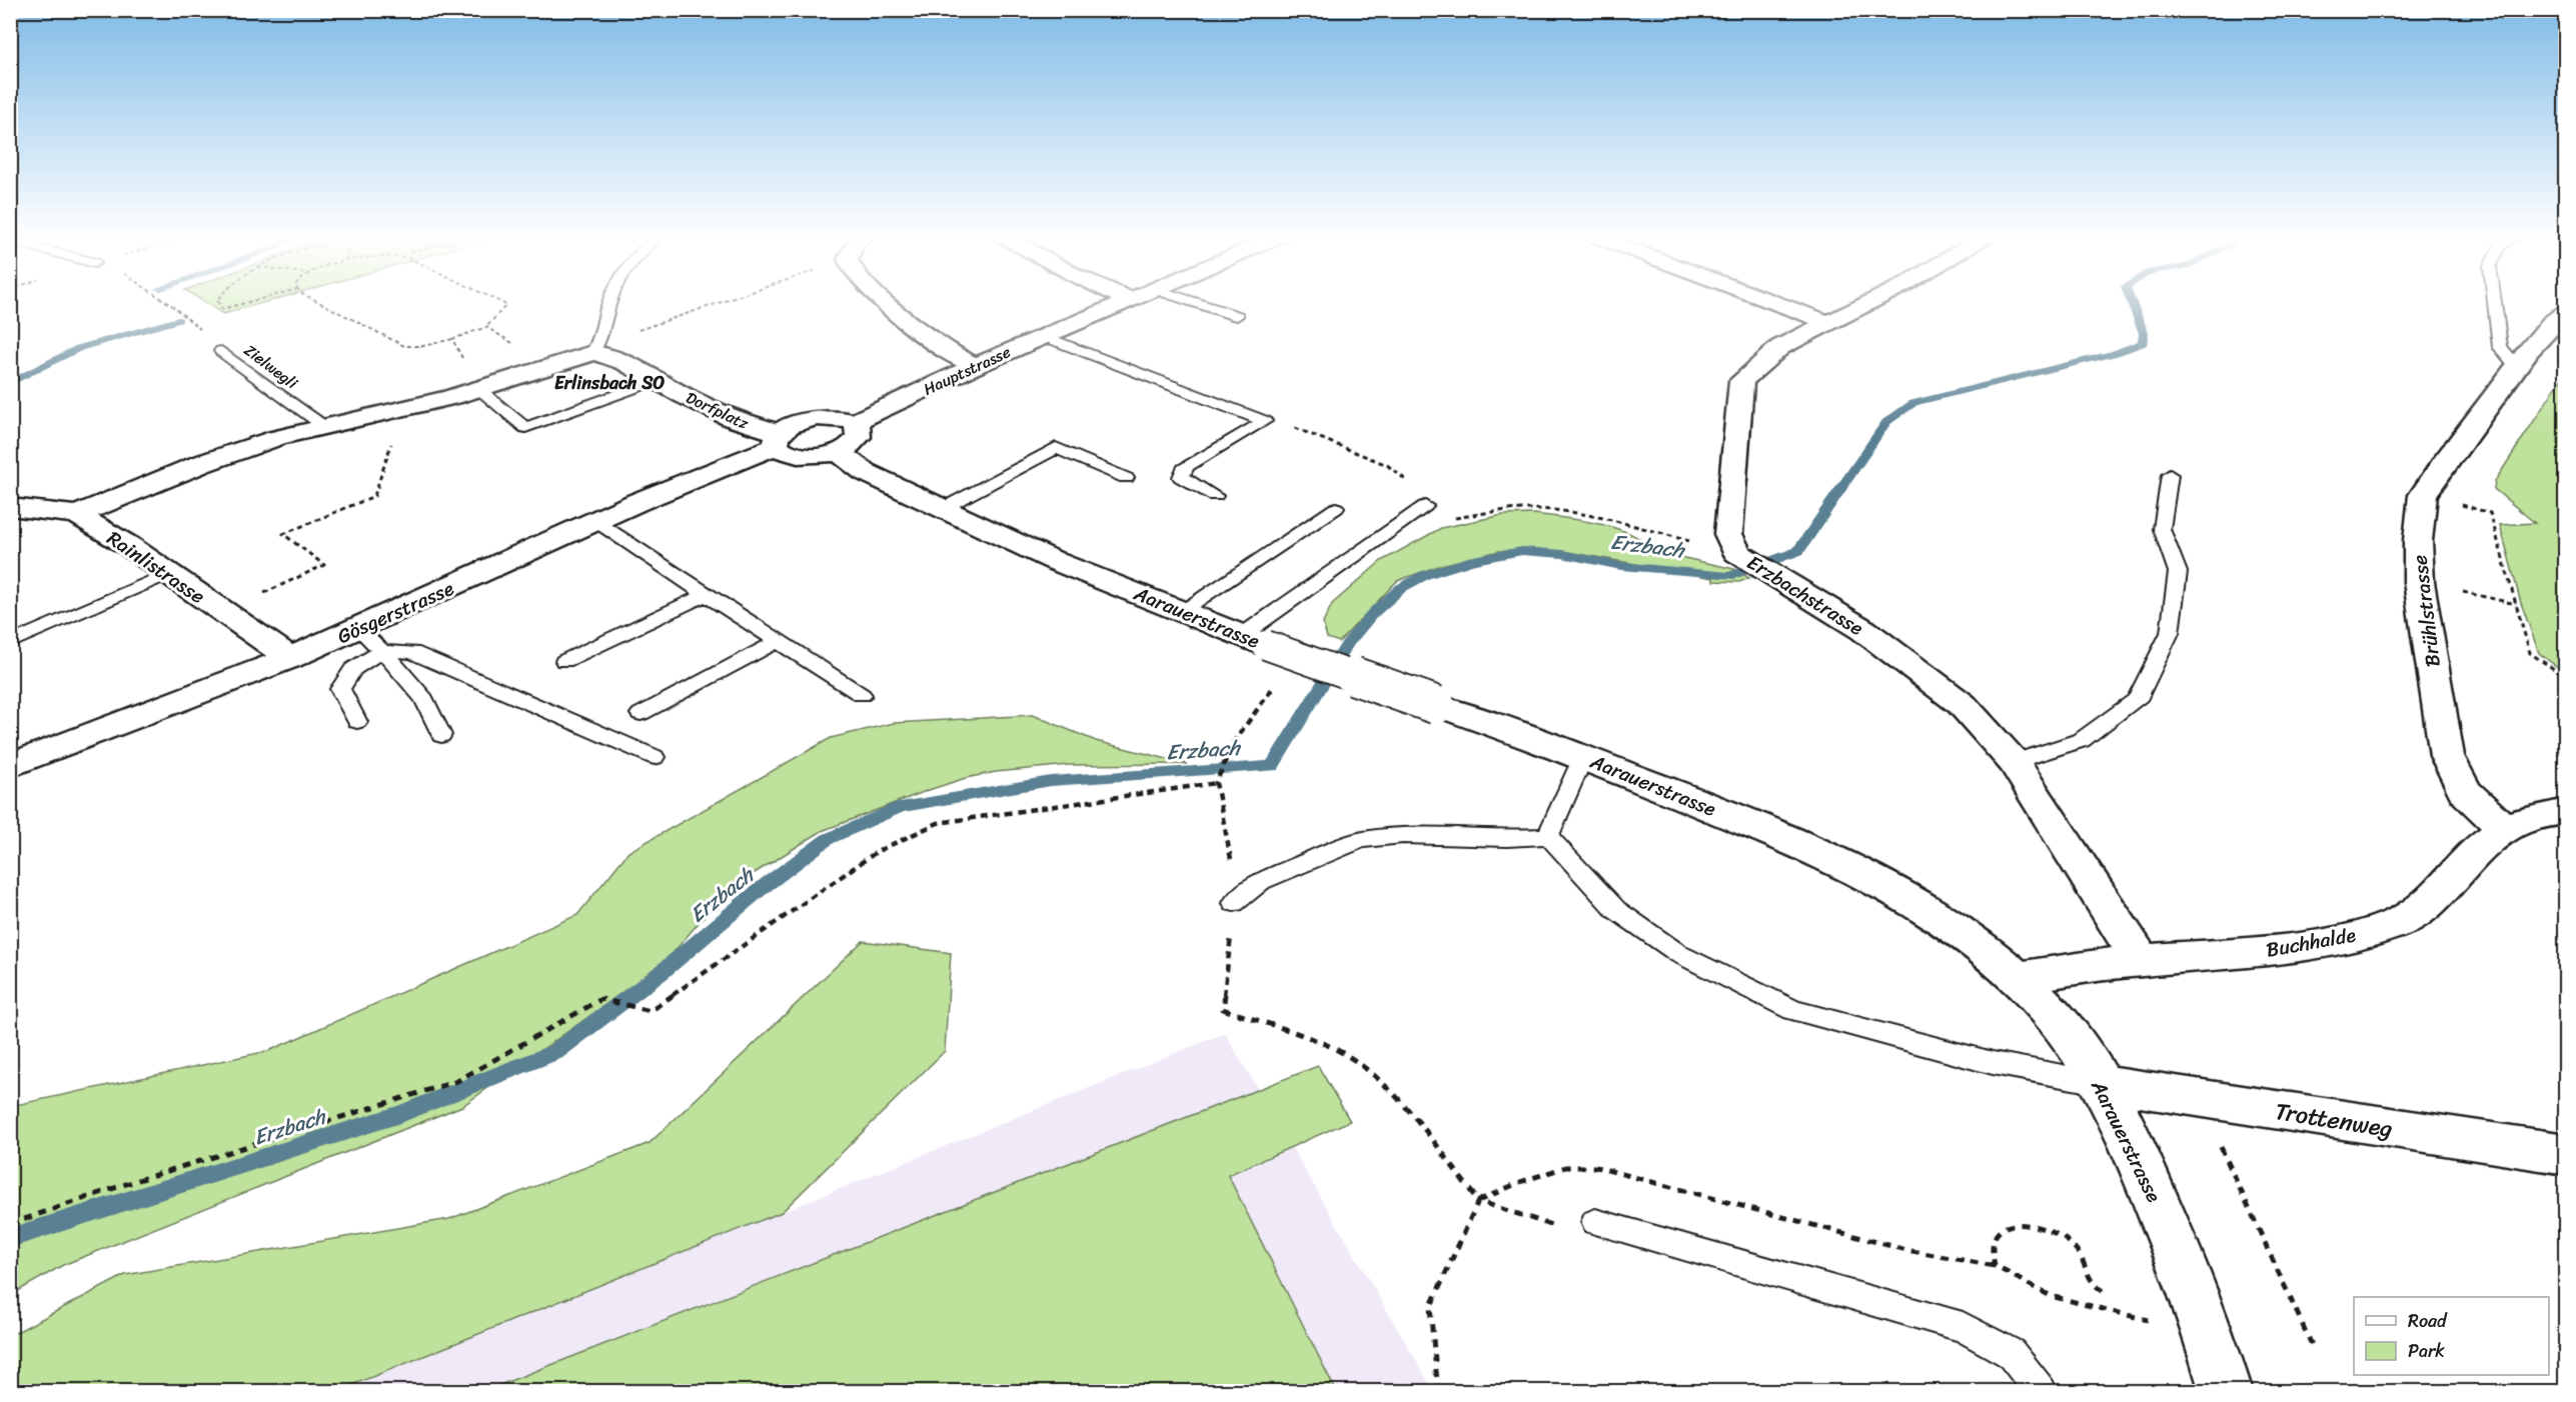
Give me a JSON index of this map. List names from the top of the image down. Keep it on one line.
{"streets":{"street":["Hauptstrasse","Dorfplatz","Rainlistrasse","Erzbachstrasse","Brühlstrasse","Gösgerstrasse","Aarauerstrasse","Buchhalde","Trottenweg"],"lane":["Zielwegli"]},"crossings":[["Hauptstrasse","Gösgerstrasse"],["Dorfplatz","Gösgerstrasse"],["Dorfplatz","Aarauerstrasse"],["Rainlistrasse","Gösgerstrasse"],["Erzbachstrasse","Buchhalde"],["Brühlstrasse","Buchhalde"],["Aarauerstrasse","Buchhalde"],["Aarauerstrasse","Trottenweg"]],"districts":["Erlinsbach SO"],"water":["Erzbach"],"legend":["Road","Park"]}
